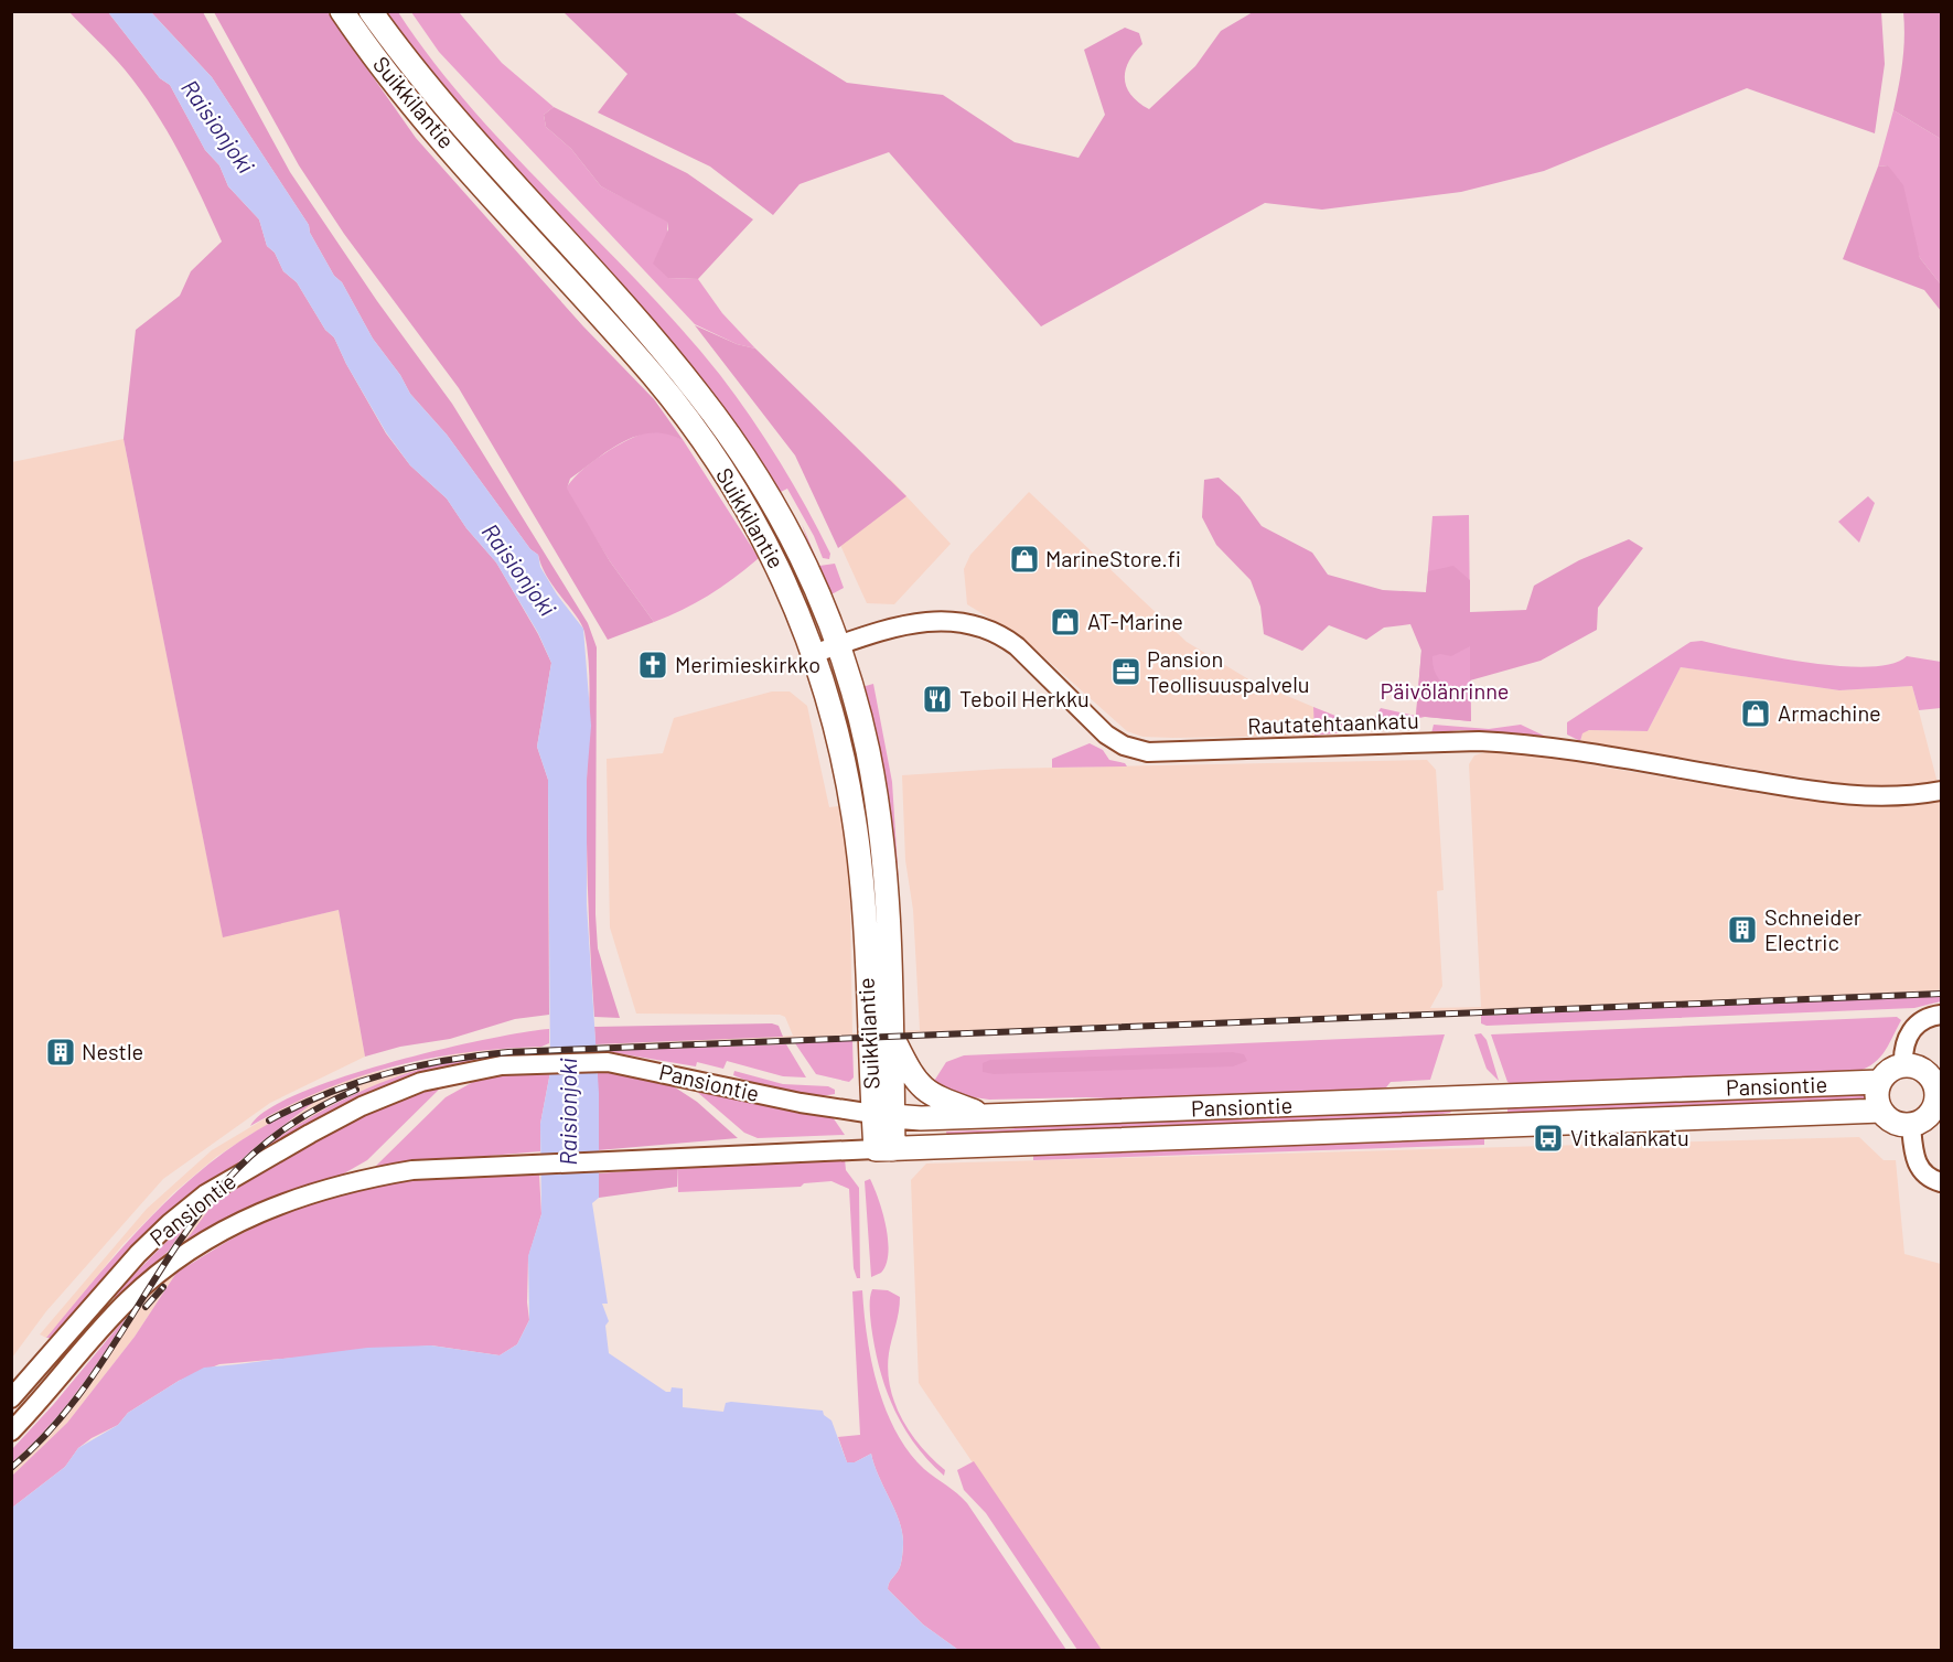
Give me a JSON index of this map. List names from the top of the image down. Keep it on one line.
{"streets":{"main road":["Suikkilantie","Pansiontie"],"street":["Rautatehtaankatu"]},"crossings":[["Suikkilantie","Rautatehtaankatu"],["Suikkilantie","Pansiontie"]],"water":["Raisionjoki"],"parks":["Päivölänrinne"],"places":{"shop":["MarineStore.fi","AT-Marine","Armachine"],"church":["Merimieskirkko"],"office":["Pansion Teollisuuspalvelu"],"restaurant":["Teboil Herkku"],"building":["Schneider Electric","Nestle"],"bus stop":["Vitkalankatu"]}}
